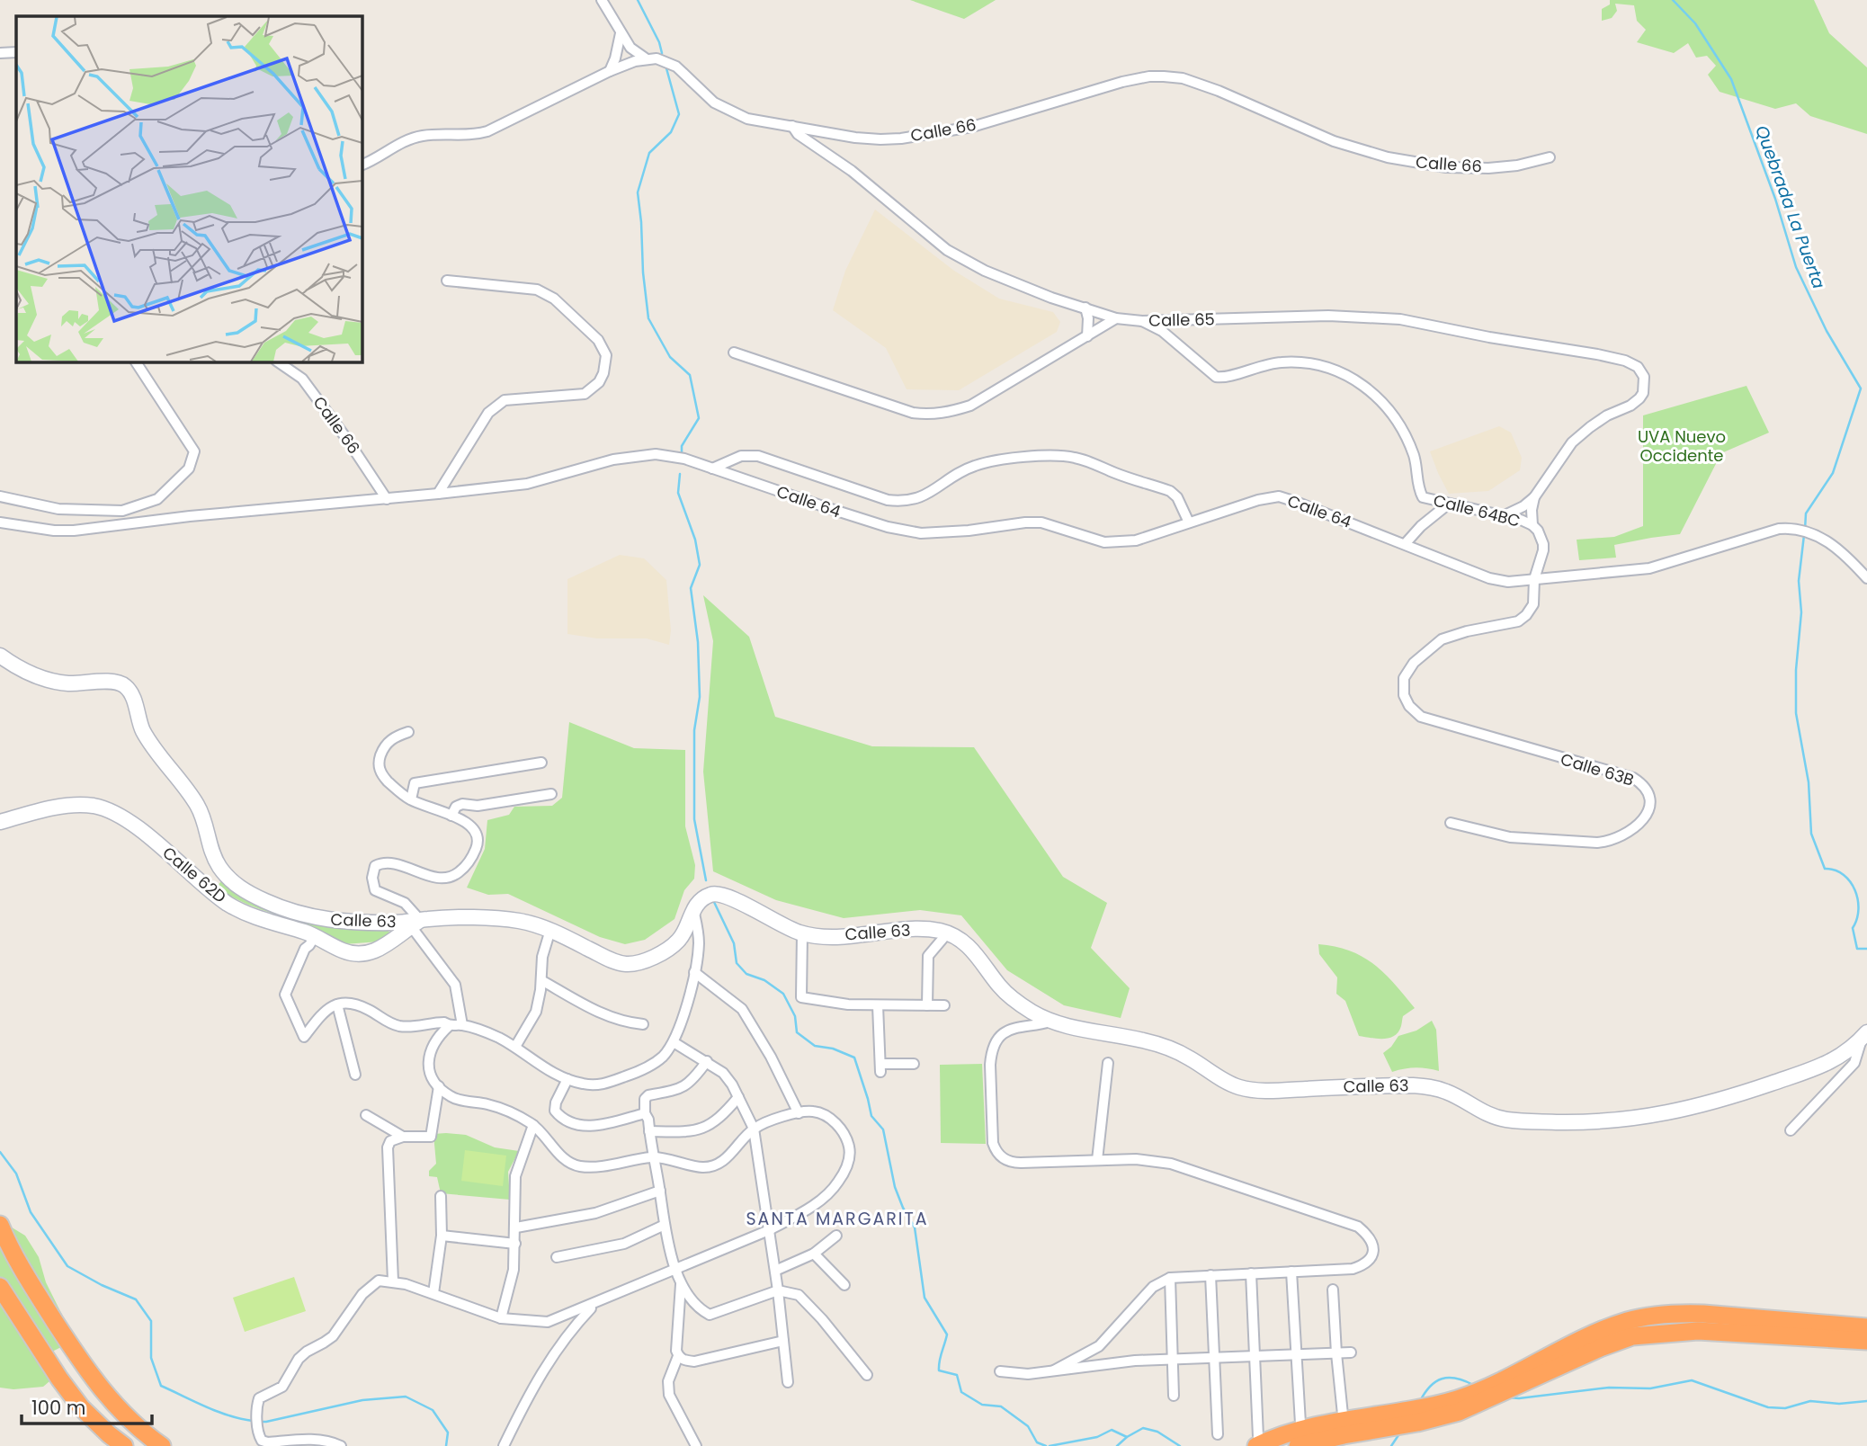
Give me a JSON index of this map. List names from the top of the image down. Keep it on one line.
{"streets":{"main road":["Calle 62D","Calle 63"],"street":["Calle 66","Calle 65","Calle 64","Calle 64BC","Calle 63B"]},"crossings":[["Calle 66","Calle 65"],["Calle 66","Calle 64"],["Calle 65","Calle 64BC"],["Calle 64","Calle 63B"],["Calle 62D","Calle 63"]],"districts":["SANTA MARGARITA"],"water":["Quebrada La Puerta"],"parks":["UVA Nuevo Occidente"],"scale_bar":"100 m"}
